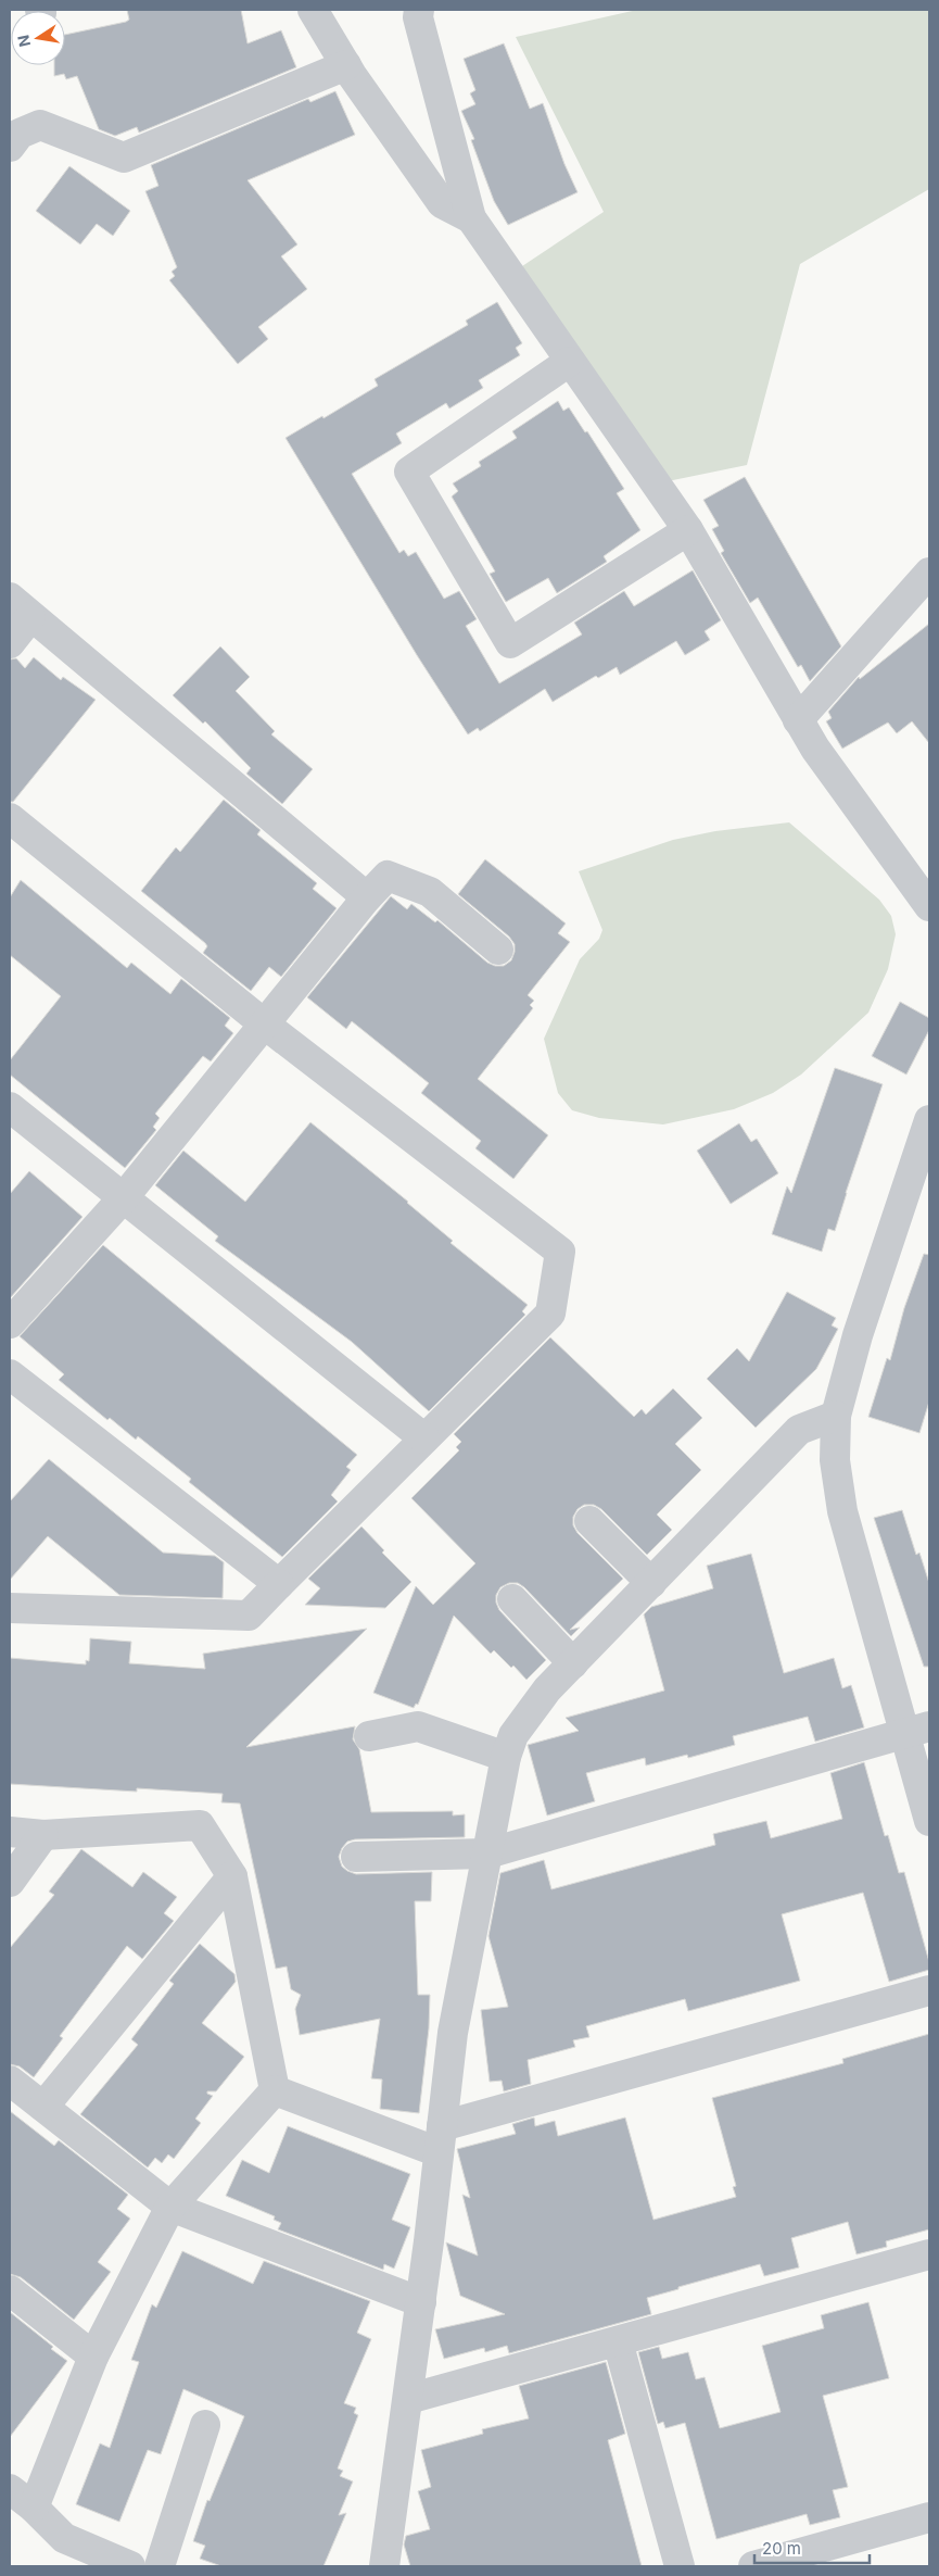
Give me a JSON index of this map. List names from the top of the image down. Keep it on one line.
{"scale_bar":"20 m","north":"left"}
